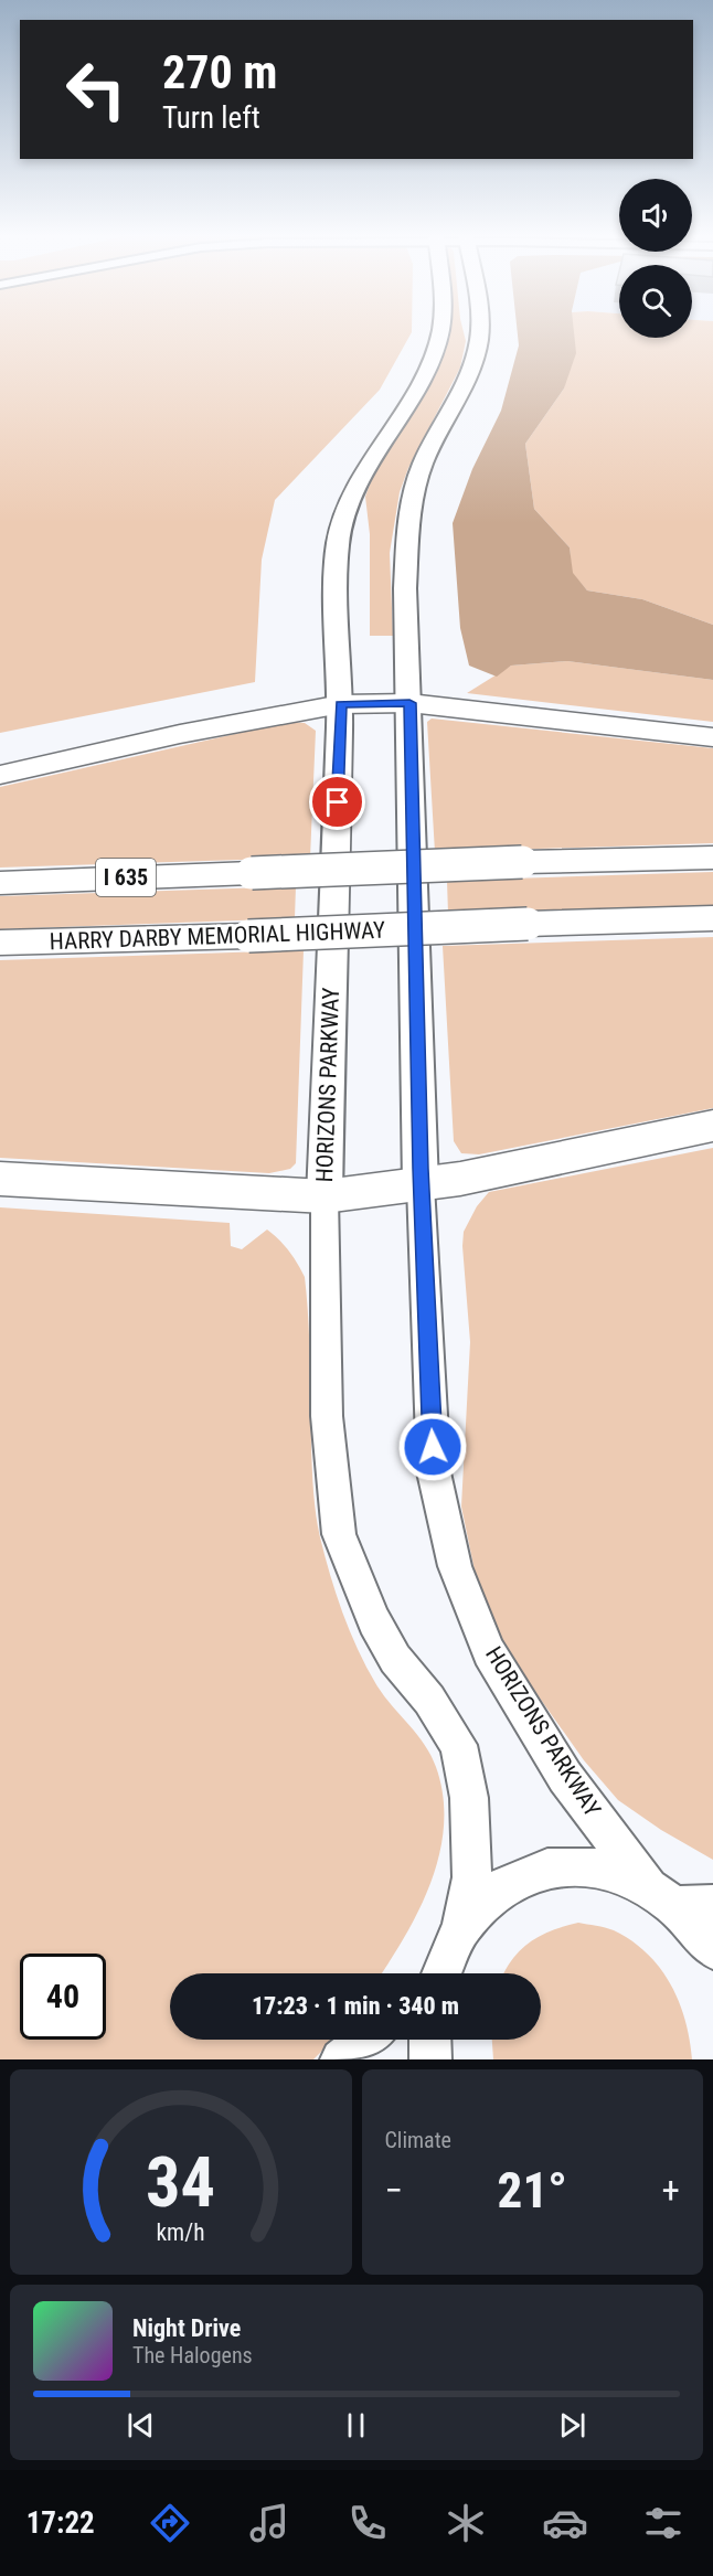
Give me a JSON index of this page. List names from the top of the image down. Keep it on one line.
{"streets":{"highway":["I 635","HARRY DARBY MEMORIAL HIGHWAY"],"main road":["HORIZONS PARKWAY"]},"page":{"turn":["270 m","Turn left"],"limit":"40","trip":"17:23 · 1 min · 340 m","tile":"Climate","heat":["−","21°","+"],"song":["Night Drive","The Halogens"],"tabs":"17:22","gauge":["34","km/h"]}}
